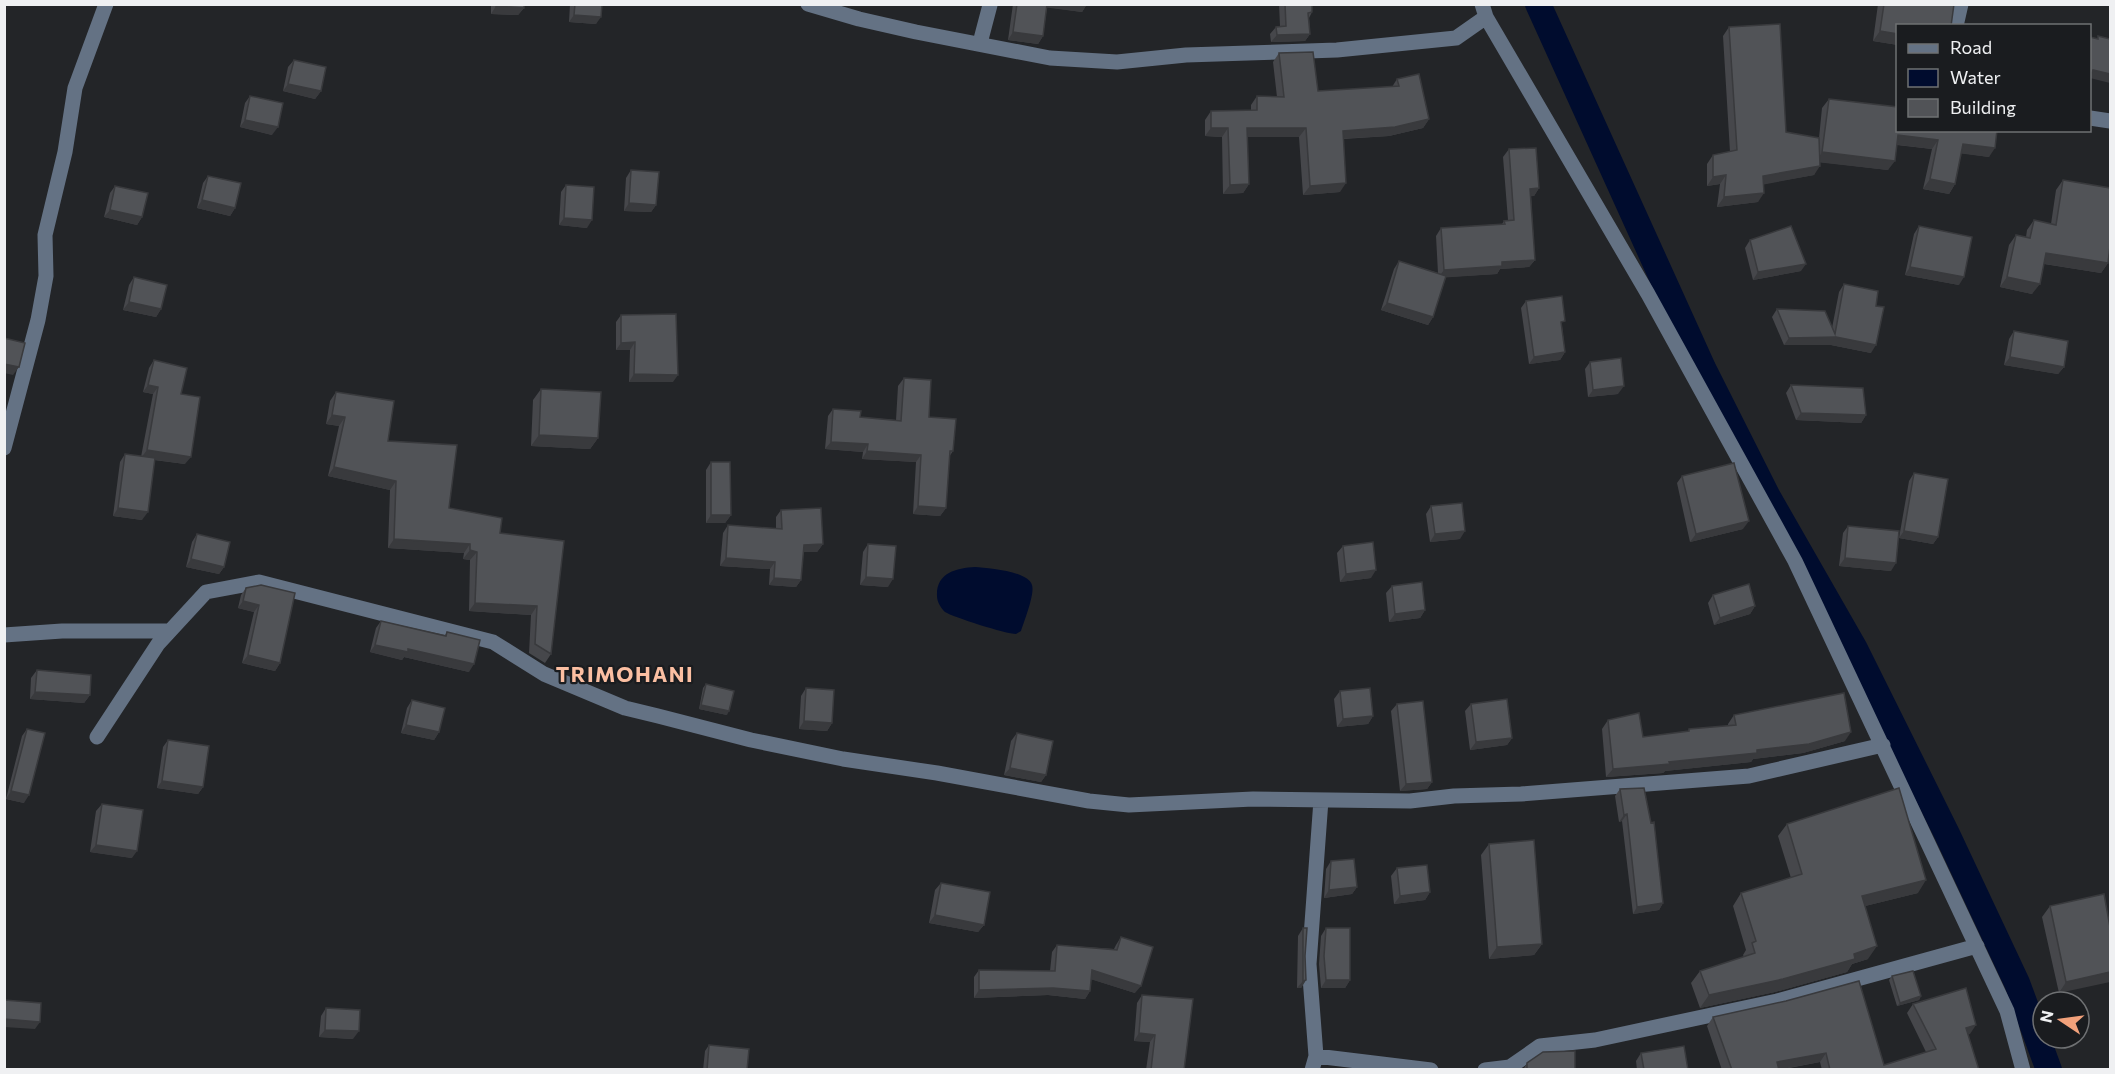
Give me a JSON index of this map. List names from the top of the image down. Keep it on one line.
{"districts":["TRIMOHANI"],"legend":["Road","Water","Building"],"north":"left"}
